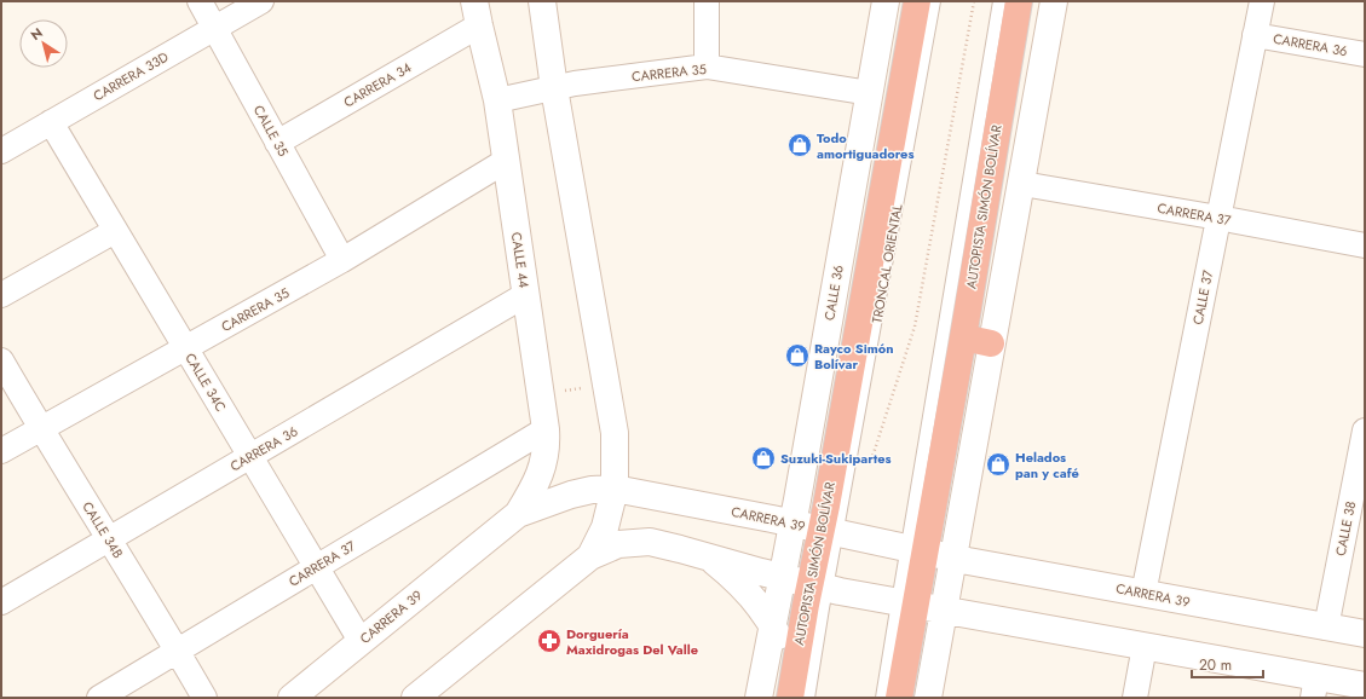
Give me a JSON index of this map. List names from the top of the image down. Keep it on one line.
{"streets":{"highway":["AUTOPISTA SIMÓN BOLÍVAR"],"main road":["CALLE 44","CALLE 36","CARRERA 39"],"street":["CARRERA 36","CARRERA 35","CARRERA 33D","CARRERA 34","CALLE 35","CARRERA 37","CALLE 37","CALLE 34C","CALLE 38","CALLE 34B"],"lane":["TRONCAL ORIENTAL"]},"crossings":[["CARRERA 36","CALLE 44"],["CARRERA 36","CALLE 37"],["CARRERA 36","CALLE 34C"],["CARRERA 36","CALLE 34B"],["CARRERA 35","CALLE 35"],["CARRERA 35","CALLE 44"],["CARRERA 35","CALLE 36"],["CARRERA 35","CALLE 34C"],["CARRERA 35","CALLE 34B"],["CARRERA 33D","CALLE 35"],["CARRERA 33D","CALLE 34C"],["CARRERA 34","CALLE 35"],["CARRERA 34","CALLE 44"],["AUTOPISTA SIMÓN BOLÍVAR","TRONCAL ORIENTAL"],["AUTOPISTA SIMÓN BOLÍVAR","CARRERA 39"],["CARRERA 37","CALLE 44"],["CARRERA 37","CALLE 37"],["CARRERA 37","CALLE 34C"],["CARRERA 37","CALLE 34B"],["CALLE 44","CARRERA 39"],["TRONCAL ORIENTAL","CARRERA 39"],["CALLE 36","CARRERA 39"],["CALLE 37","CARRERA 39"],["CALLE 34C","CARRERA 39"],["CARRERA 39","CALLE 38"]],"places":{"shop":["Todo amortiguadores","Rayco Simón Bolívar","Suzuki-Sukipartes","Helados pan y café"],"pharmacy":["Dorguería Maxidrogas Del Valle"]},"scale_bar":"20 m","north":"top left"}
